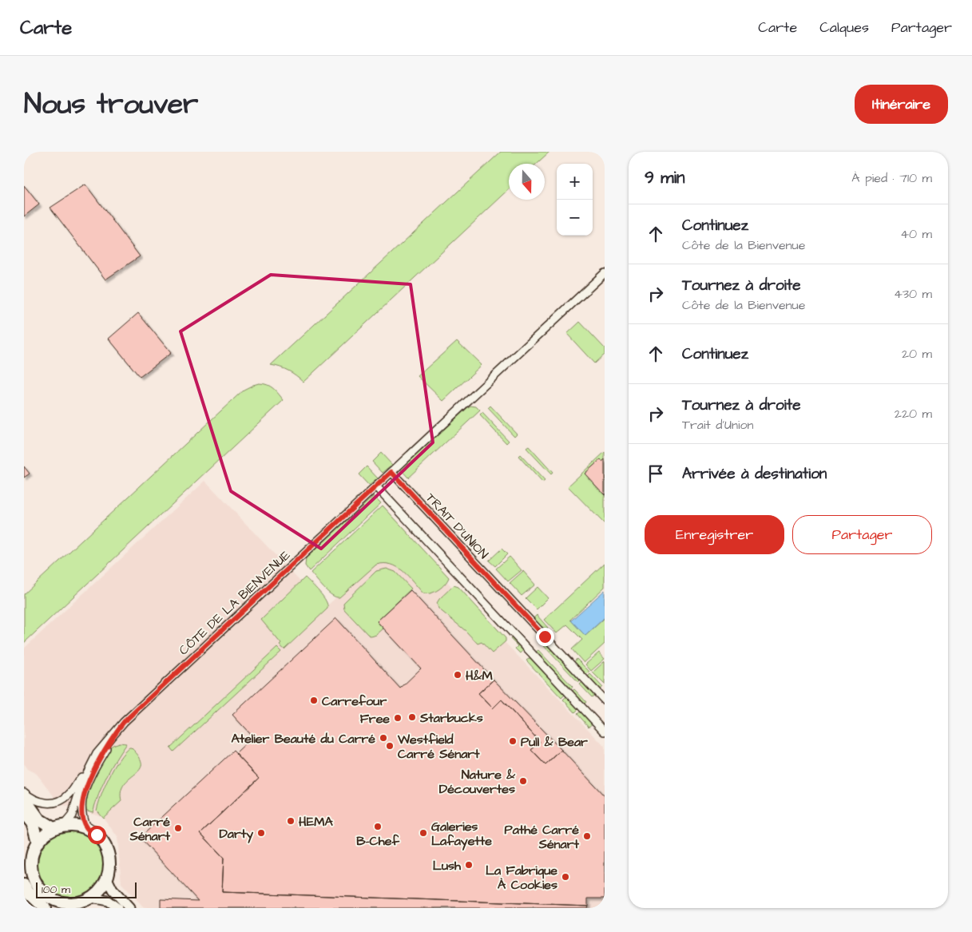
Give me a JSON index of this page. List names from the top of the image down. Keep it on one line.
{"streets":{"street":["TRAIT D'UNION","CÔTE DE LA BIENVENUE"]},"crossings":[["TRAIT D'UNION","CÔTE DE LA BIENVENUE"]],"places":["H&M","Carrefour","Starbucks","Free","Atelier Beauté du Carré","Pull & Bear","Westfield Carré Sénart","Nature & Découvertes","HEMA","B-Chef","Carré Sénart","Darty","Galeries Lafayette","Pathé Carré Sénart","Lush","La Fabrique À Cookies"],"scale_bar":"100 m","north":"bottom","page":{"header":"Carte","nav":["Carte","Calques","Partager"],"title":"Nous trouver","buttons":["Itinéraire",["Enregistrer","Partager"]],"heading":["9 min","À pied · 710 m"],"map_buttons":["+","−"],"list":[["Continuez","Côte de la Bienvenue","40 m"],["Tournez à droite","Côte de la Bienvenue","430 m"],["Continuez","20 m"],["Tournez à droite","Trait d'Union","220 m"],"Arrivée à destination"],"scale":"100 m"}}
